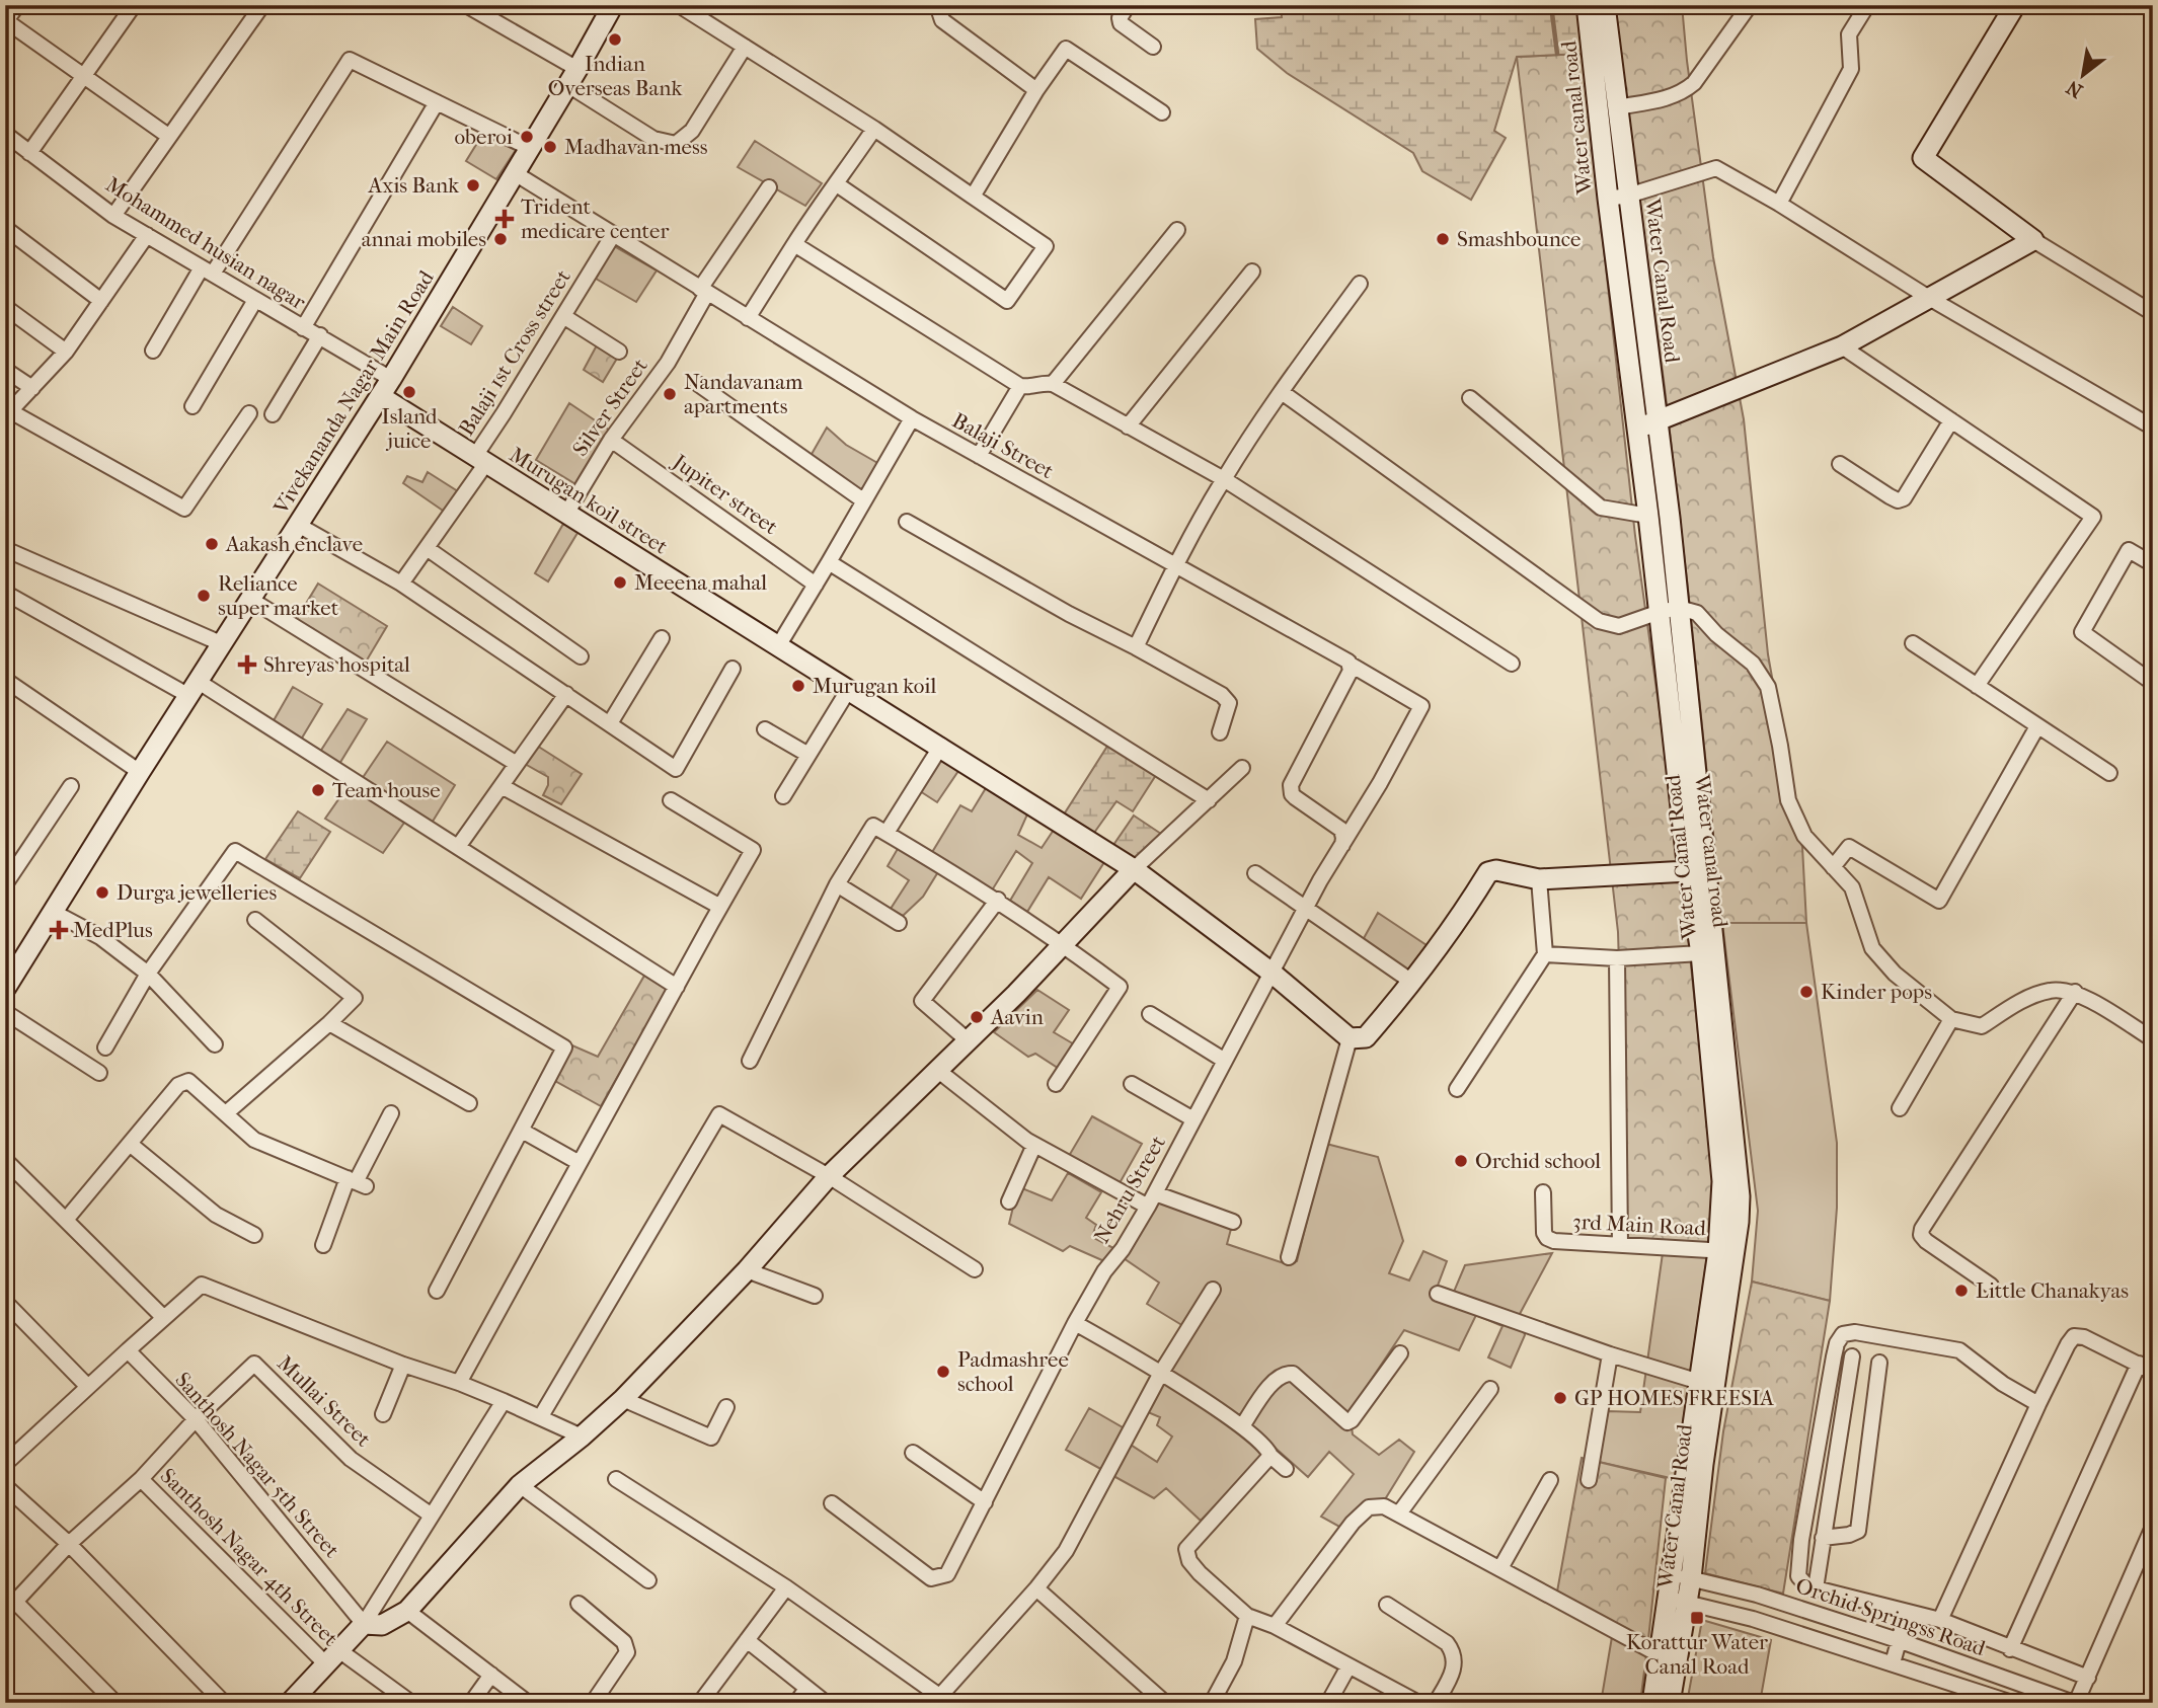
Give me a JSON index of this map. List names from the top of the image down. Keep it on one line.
{"streets":{"main road":["Water canal road","Water Canal Road","Vivekananda Nagar Main Road","Murugan koil street"],"street":["Mohammed husian nagar","Balaji 1st Cross street","Silver Street","Balaji Street","Jupiter street","Nehru Street","3rd Main Road","Mullai Street","Santhosh Nagar 5th Street","Santhosh Nagar 4th Street","Orchid Springss Road"]},"crossings":[["Water canal road","Water Canal Road"],["Water canal road","3rd Main Road"],["Water canal road","Orchid Springss Road"],["Mohammed husian nagar","Vivekananda Nagar Main Road"],["Water Canal Road","3rd Main Road"],["Water Canal Road","Orchid Springss Road"],["Balaji 1st Cross street","Balaji Street"],["Balaji 1st Cross street","Murugan koil street"],["Vivekananda Nagar Main Road","Balaji Street"],["Vivekananda Nagar Main Road","Murugan koil street"],["Silver Street","Balaji Street"],["Silver Street","Jupiter street"],["Silver Street","Murugan koil street"],["Balaji Street","Nehru Street"],["Murugan koil street","Nehru Street"],["Mullai Street","Santhosh Nagar 5th Street"]],"places":{"other":["Indian Overseas Bank","oberoi","Madhavan mess","Axis Bank","annai mobiles","Smashbounce","Island juice","Nandavanam apartments","Aakash enclave","Meeena mahal","Reliance super market","Murugan koil","Team house","Durga jewelleries","Kinder pops","Aavin","Orchid school","Little Chanakyas","Padmashree school","GP HOMES FREESIA"],"health":["Trident medicare center","Shreyas hospital","MedPlus"],"transit":["Korattur Water Canal Road"]},"north":"bottom left"}
